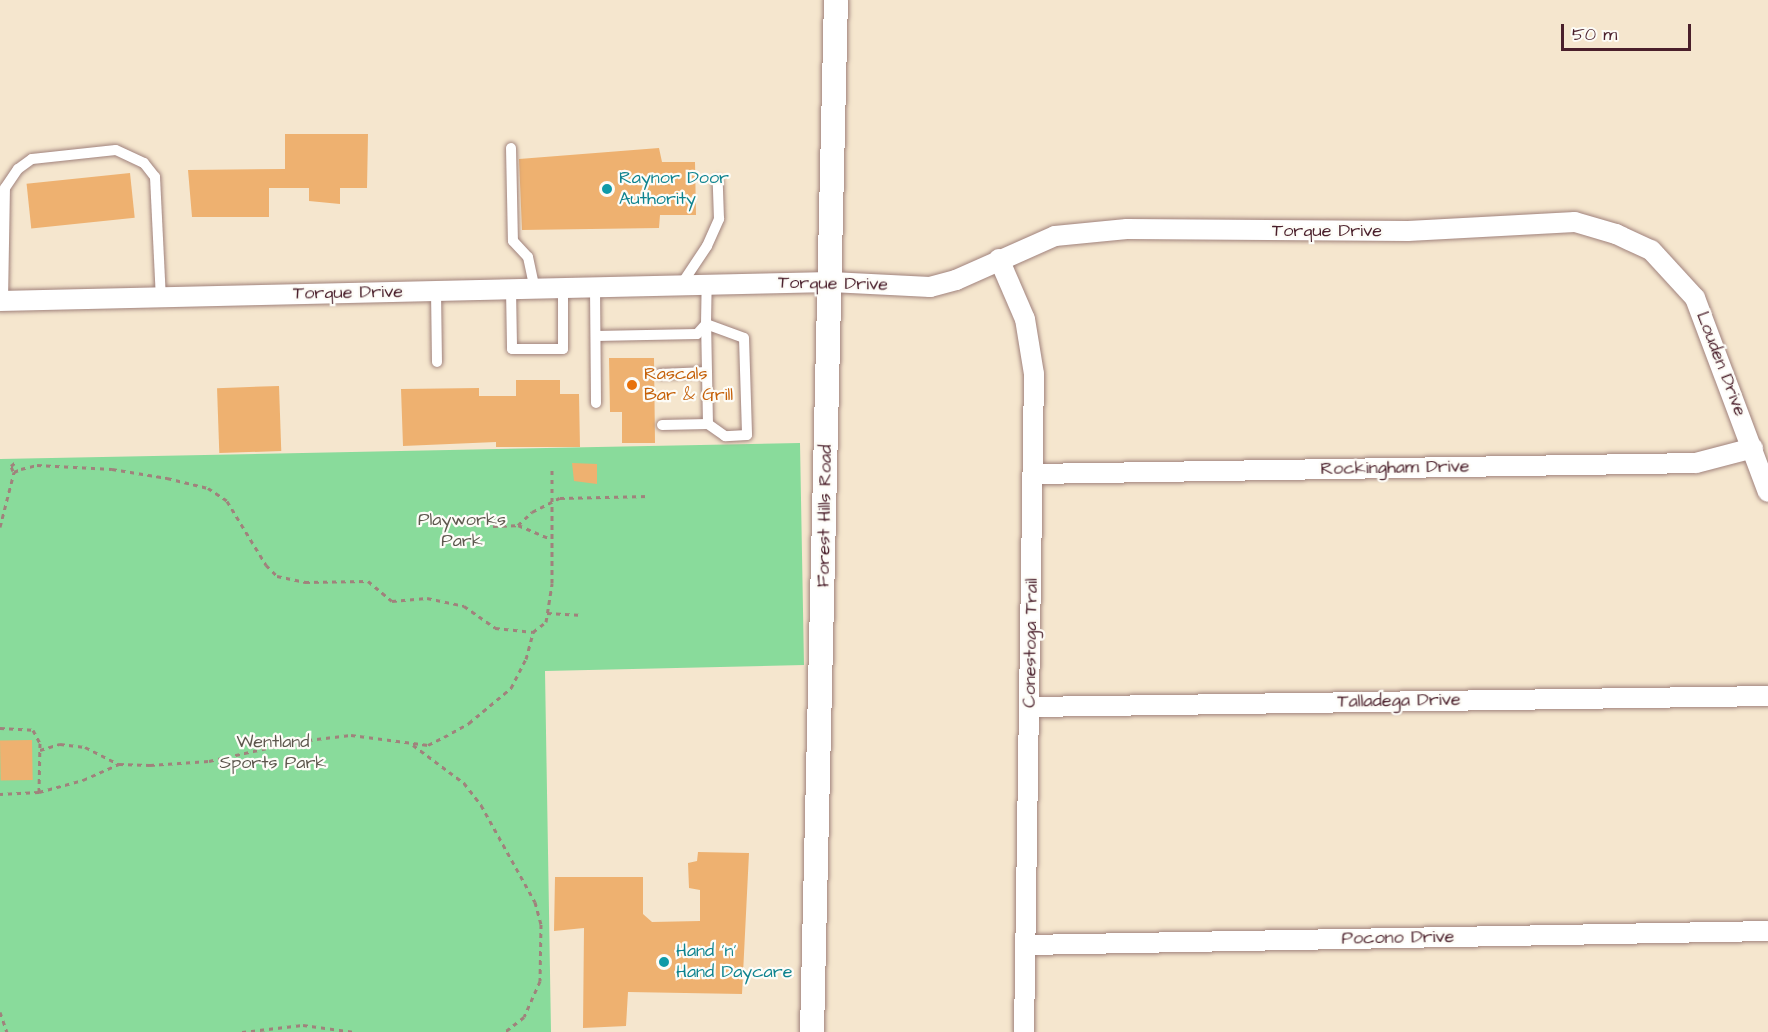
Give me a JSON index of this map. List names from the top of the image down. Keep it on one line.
{"streets":{"street":["Torque Drive","Louden Drive","Rockingham Drive","Forest Hills Road","Conestoga Trail","Talladega Drive","Pocono Drive"]},"crossings":[["Torque Drive","Louden Drive"],["Torque Drive","Forest Hills Road"],["Torque Drive","Conestoga Trail"],["Louden Drive","Rockingham Drive"],["Rockingham Drive","Conestoga Trail"],["Conestoga Trail","Talladega Drive"],["Conestoga Trail","Pocono Drive"]],"parks":["Playworks Park","Wentland Sports Park"],"places":["Raynor Door Authority","Rascals Bar & Grill","Hand 'n' Hand Daycare"],"scale_bar":"50 m"}
